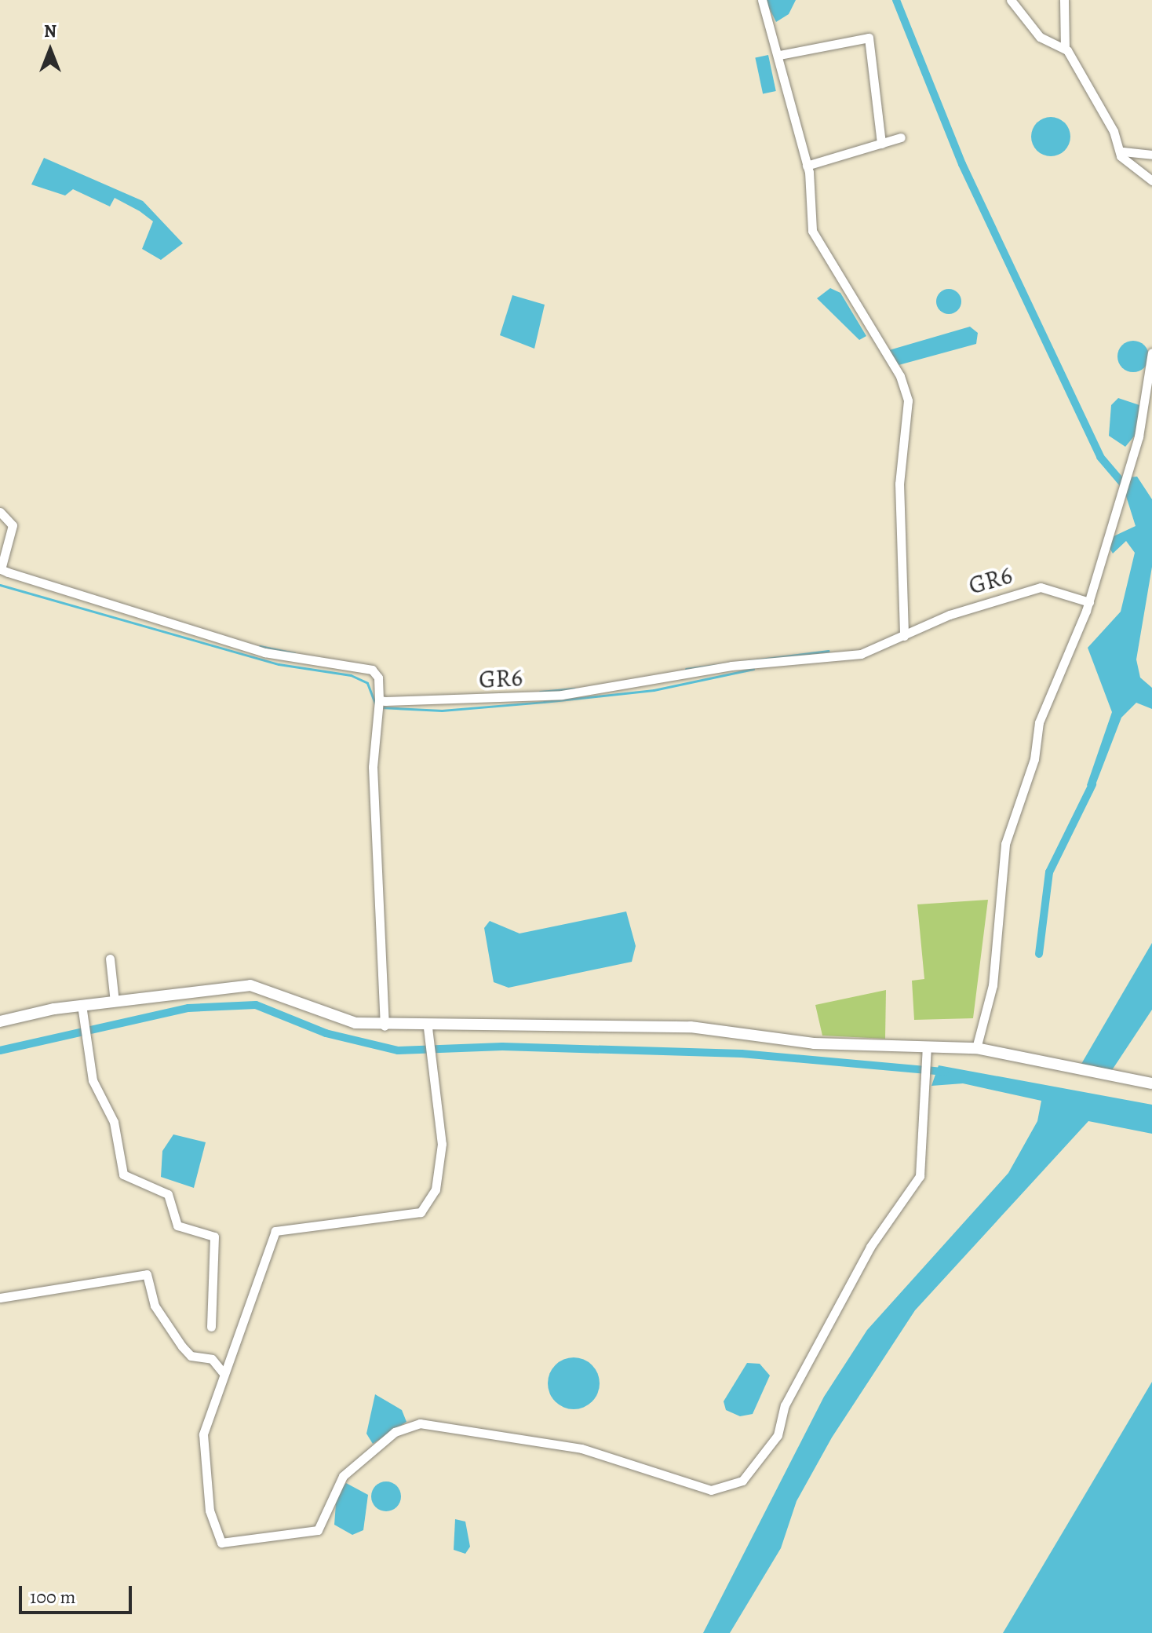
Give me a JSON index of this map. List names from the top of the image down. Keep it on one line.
{"streets":{"street":["GR6"]},"scale_bar":"100 m","north":"top"}
